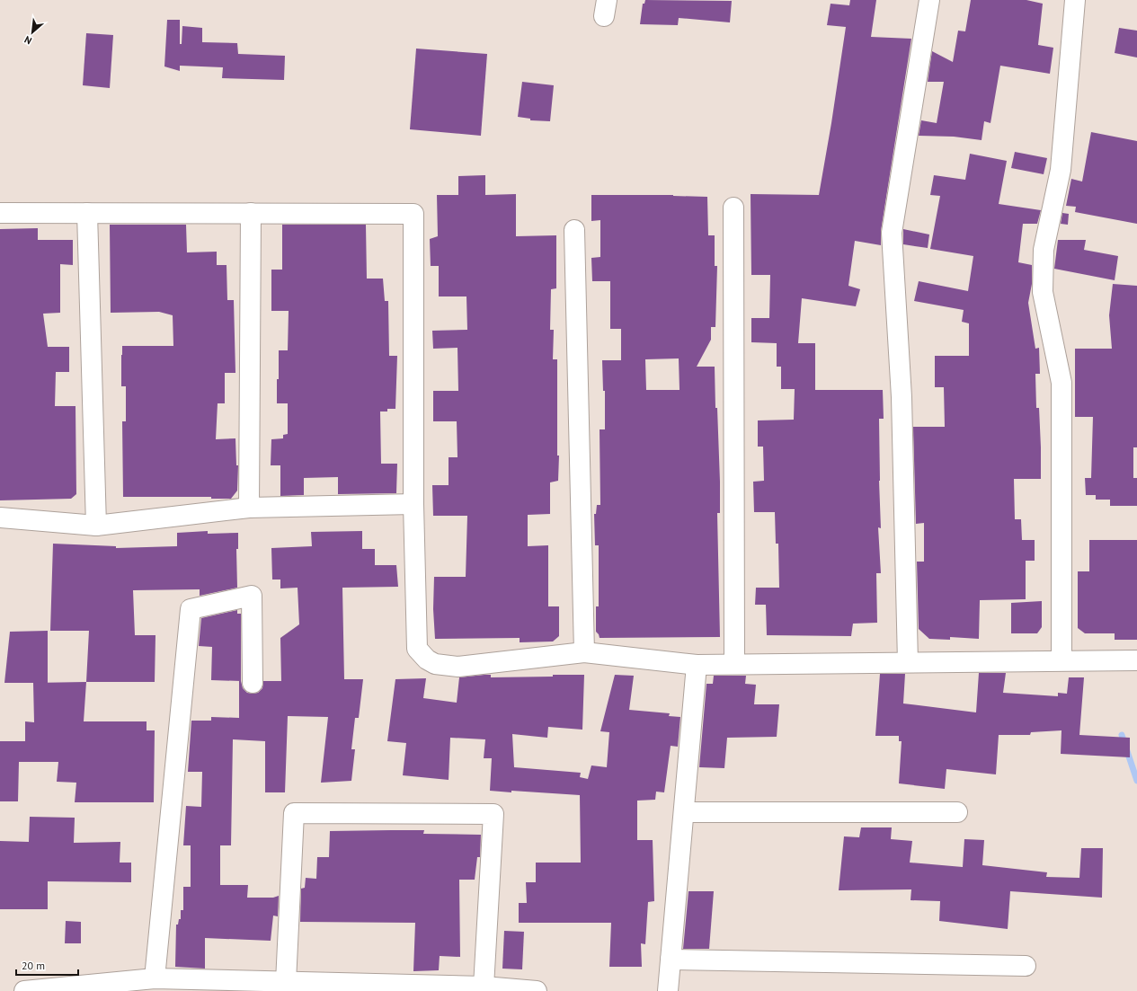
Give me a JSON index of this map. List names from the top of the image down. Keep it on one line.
{"scale_bar":"20 m","north":"bottom left"}
